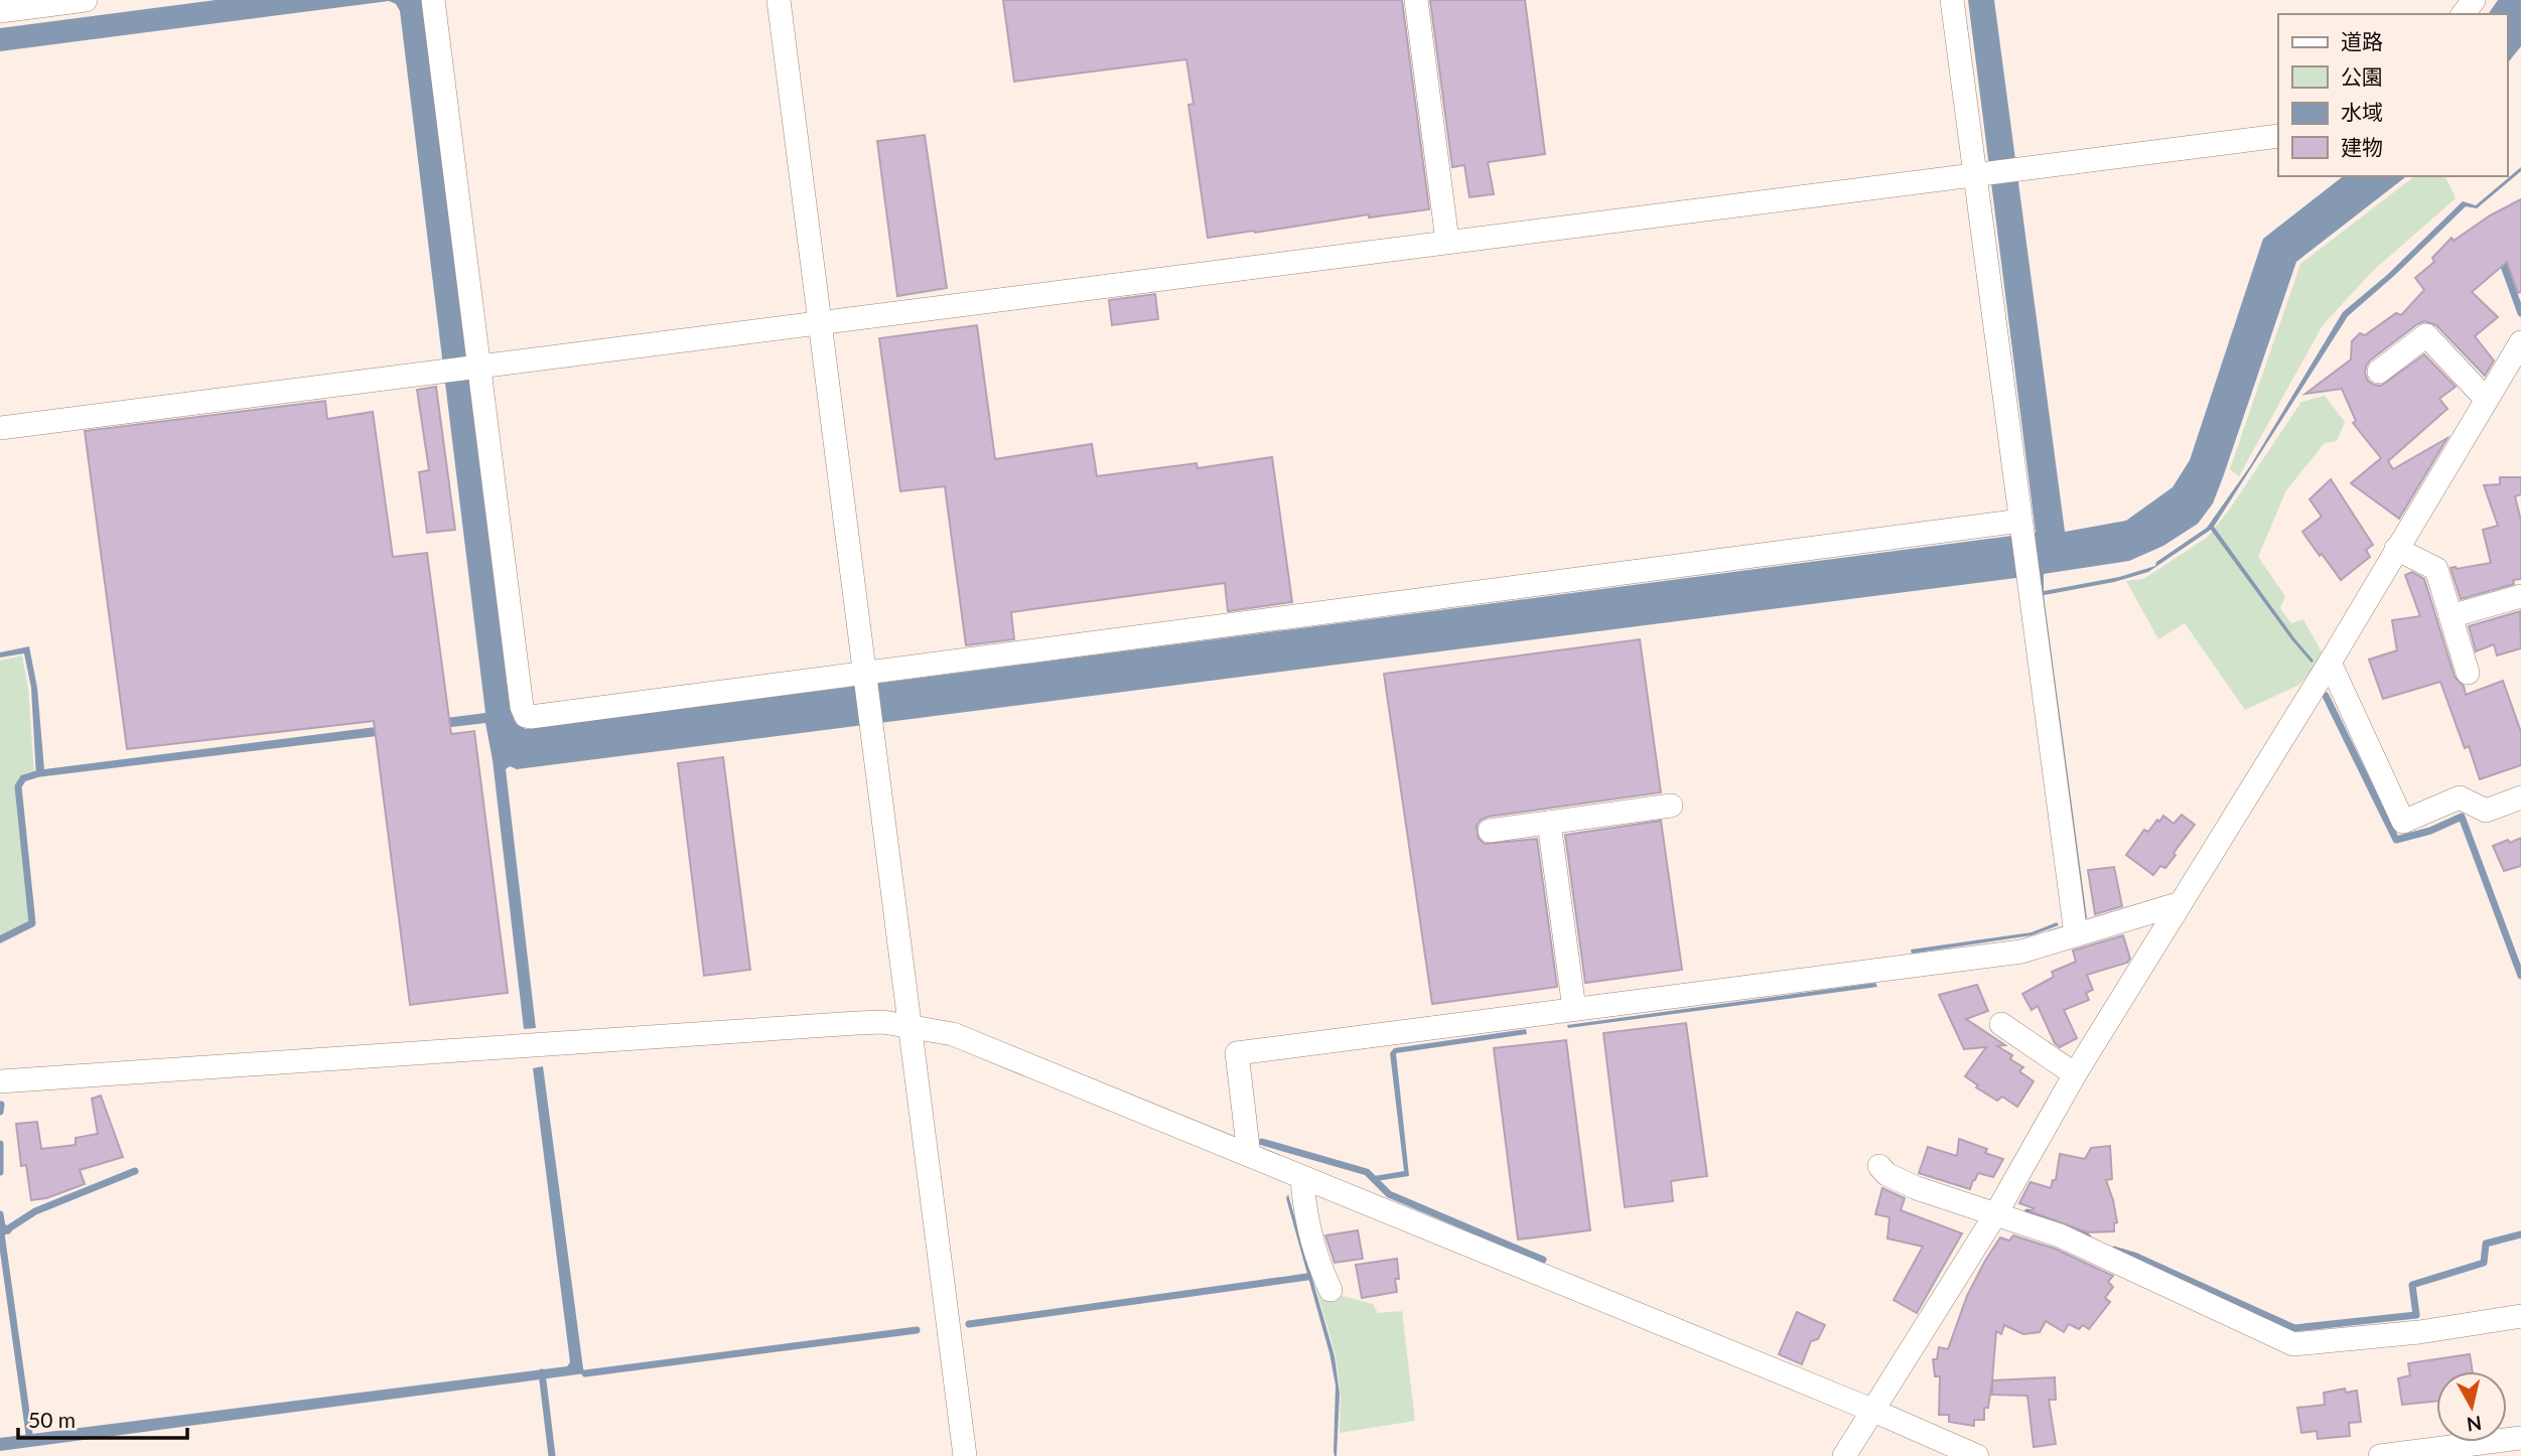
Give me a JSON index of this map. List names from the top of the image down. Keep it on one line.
{"legend":["道路","公園","水域","建物"],"scale_bar":"50 m","north":"bottom"}
